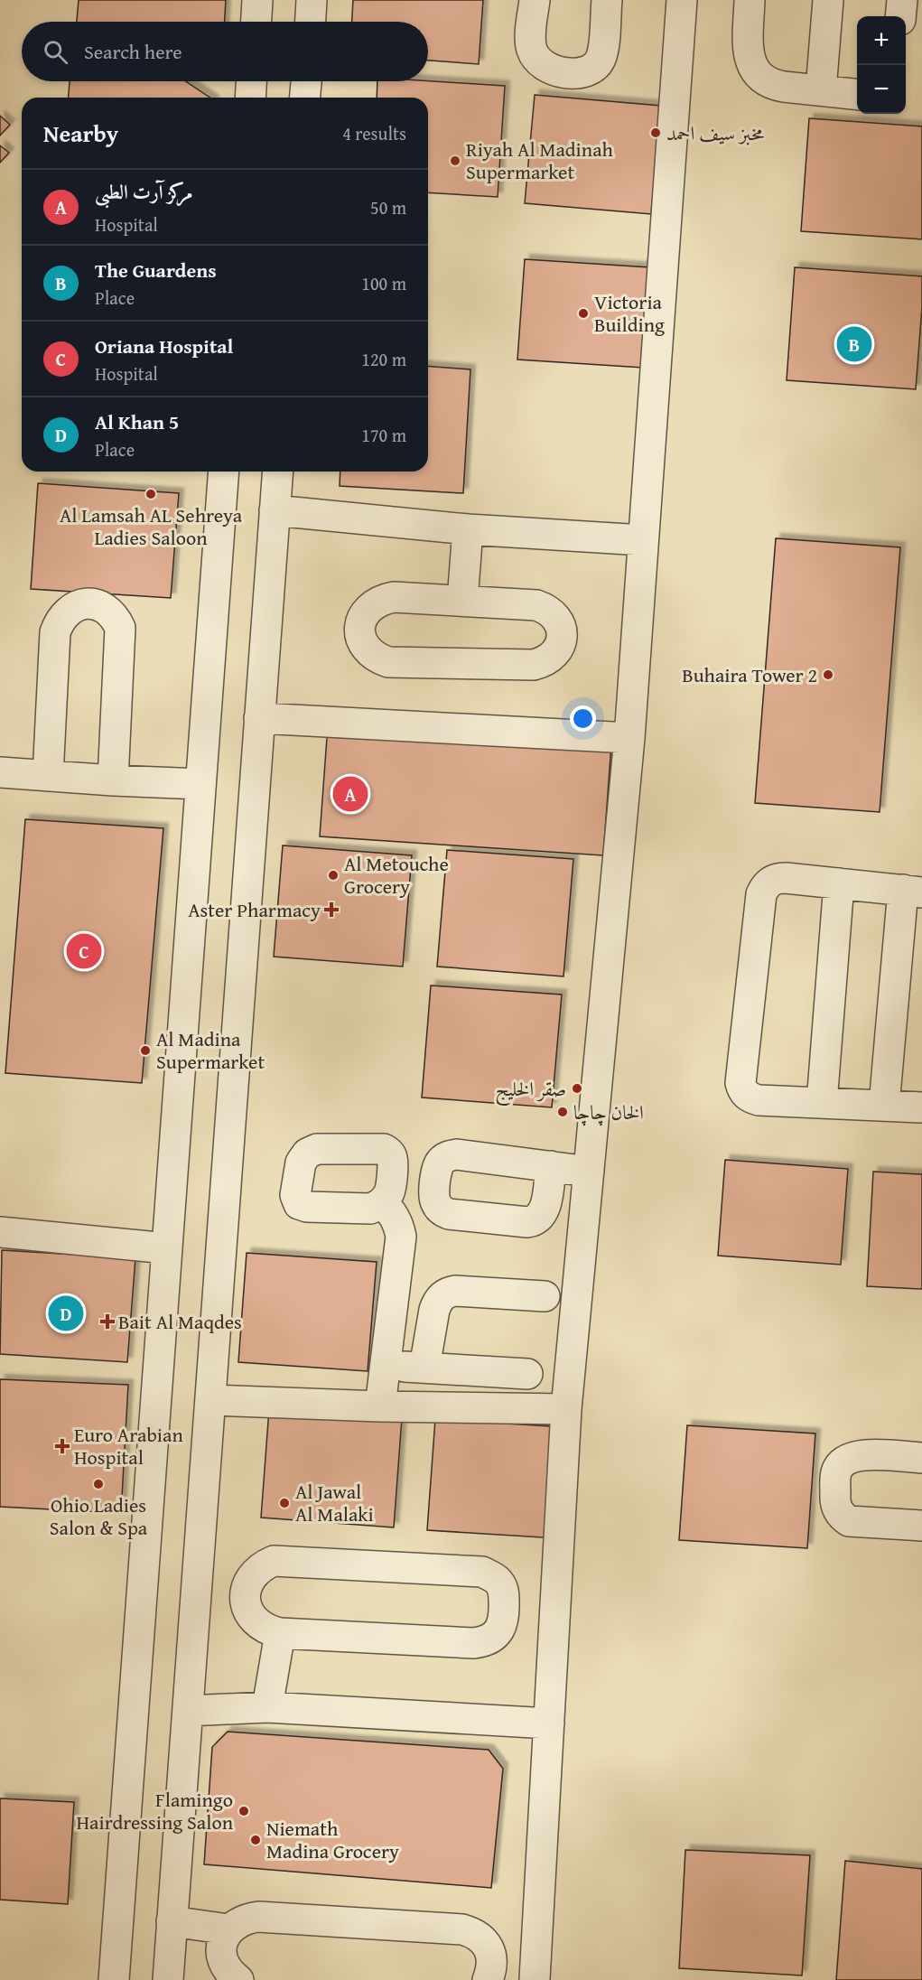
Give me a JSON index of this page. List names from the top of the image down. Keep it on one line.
{"places":{"other":["مخبز سیف احمد","Riyah Al Madinah Supermarket","Victoria Building","Al Lamsah AL Sehreya Ladies Saloon","Buhaira Tower 2","Al Metouche Grocery","Al Madina Supermarket","صقر الخليج","الخان چاچا","Ohio Ladies Salon & Spa","Al Jawal Al Malaki","Flamingo Hairdressing Salon","Niemath Madina Grocery"],"health":["Aster Pharmacy","Bait Al Maqdes","Euro Arabian Hospital"]},"page":{"map_buttons":["+","−"],"search":"Search here","heading":["Nearby","4 results"],"list":[{"mark":"A","name":"مرکز آرت الطبی","note":"Hospital","value":"50 m"},{"mark":"B","name":"The Guardens","note":"Place","value":"100 m"},{"mark":"C","name":"Oriana Hospital","note":"Hospital","value":"120 m"},{"mark":"D","name":"Al Khan 5","note":"Place","value":"170 m"}],"pins":["B","A","C","D"]}}
